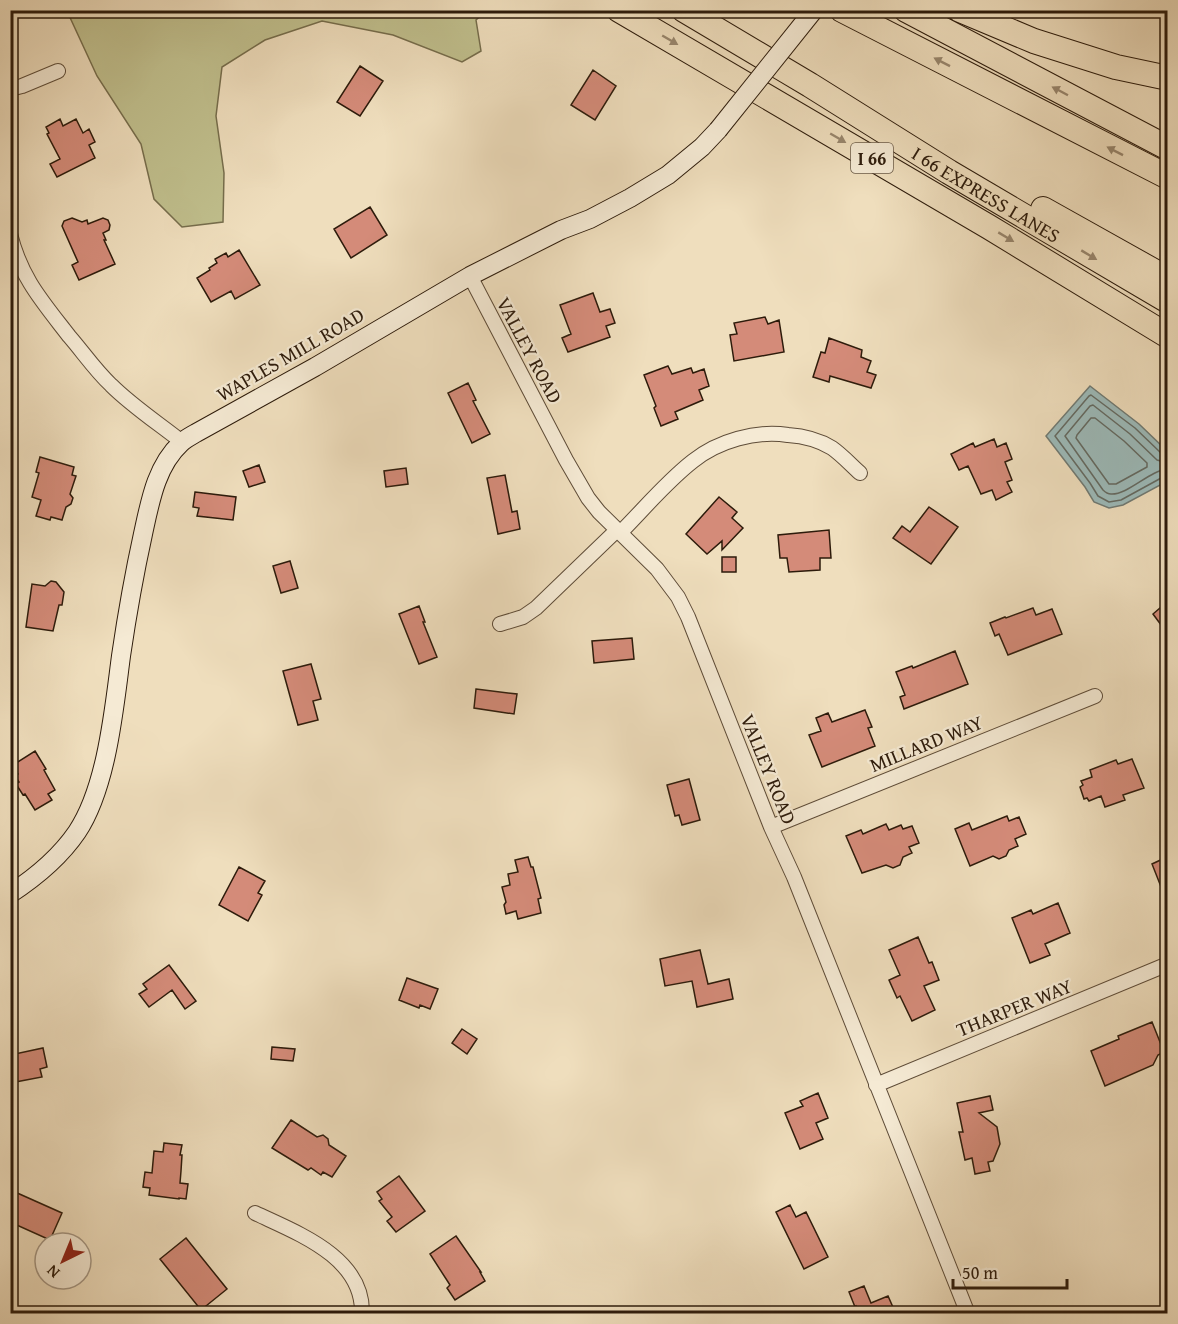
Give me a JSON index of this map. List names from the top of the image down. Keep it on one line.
{"streets":{"highway":["I 66","I 66 EXPRESS LANES"],"main road":["WAPLES MILL ROAD"],"street":["VALLEY ROAD","MILLARD WAY","THARPER WAY"]},"crossings":[["VALLEY ROAD","WAPLES MILL ROAD"],["VALLEY ROAD","MILLARD WAY"],["VALLEY ROAD","THARPER WAY"]],"scale_bar":"50 m","north":"bottom left"}
